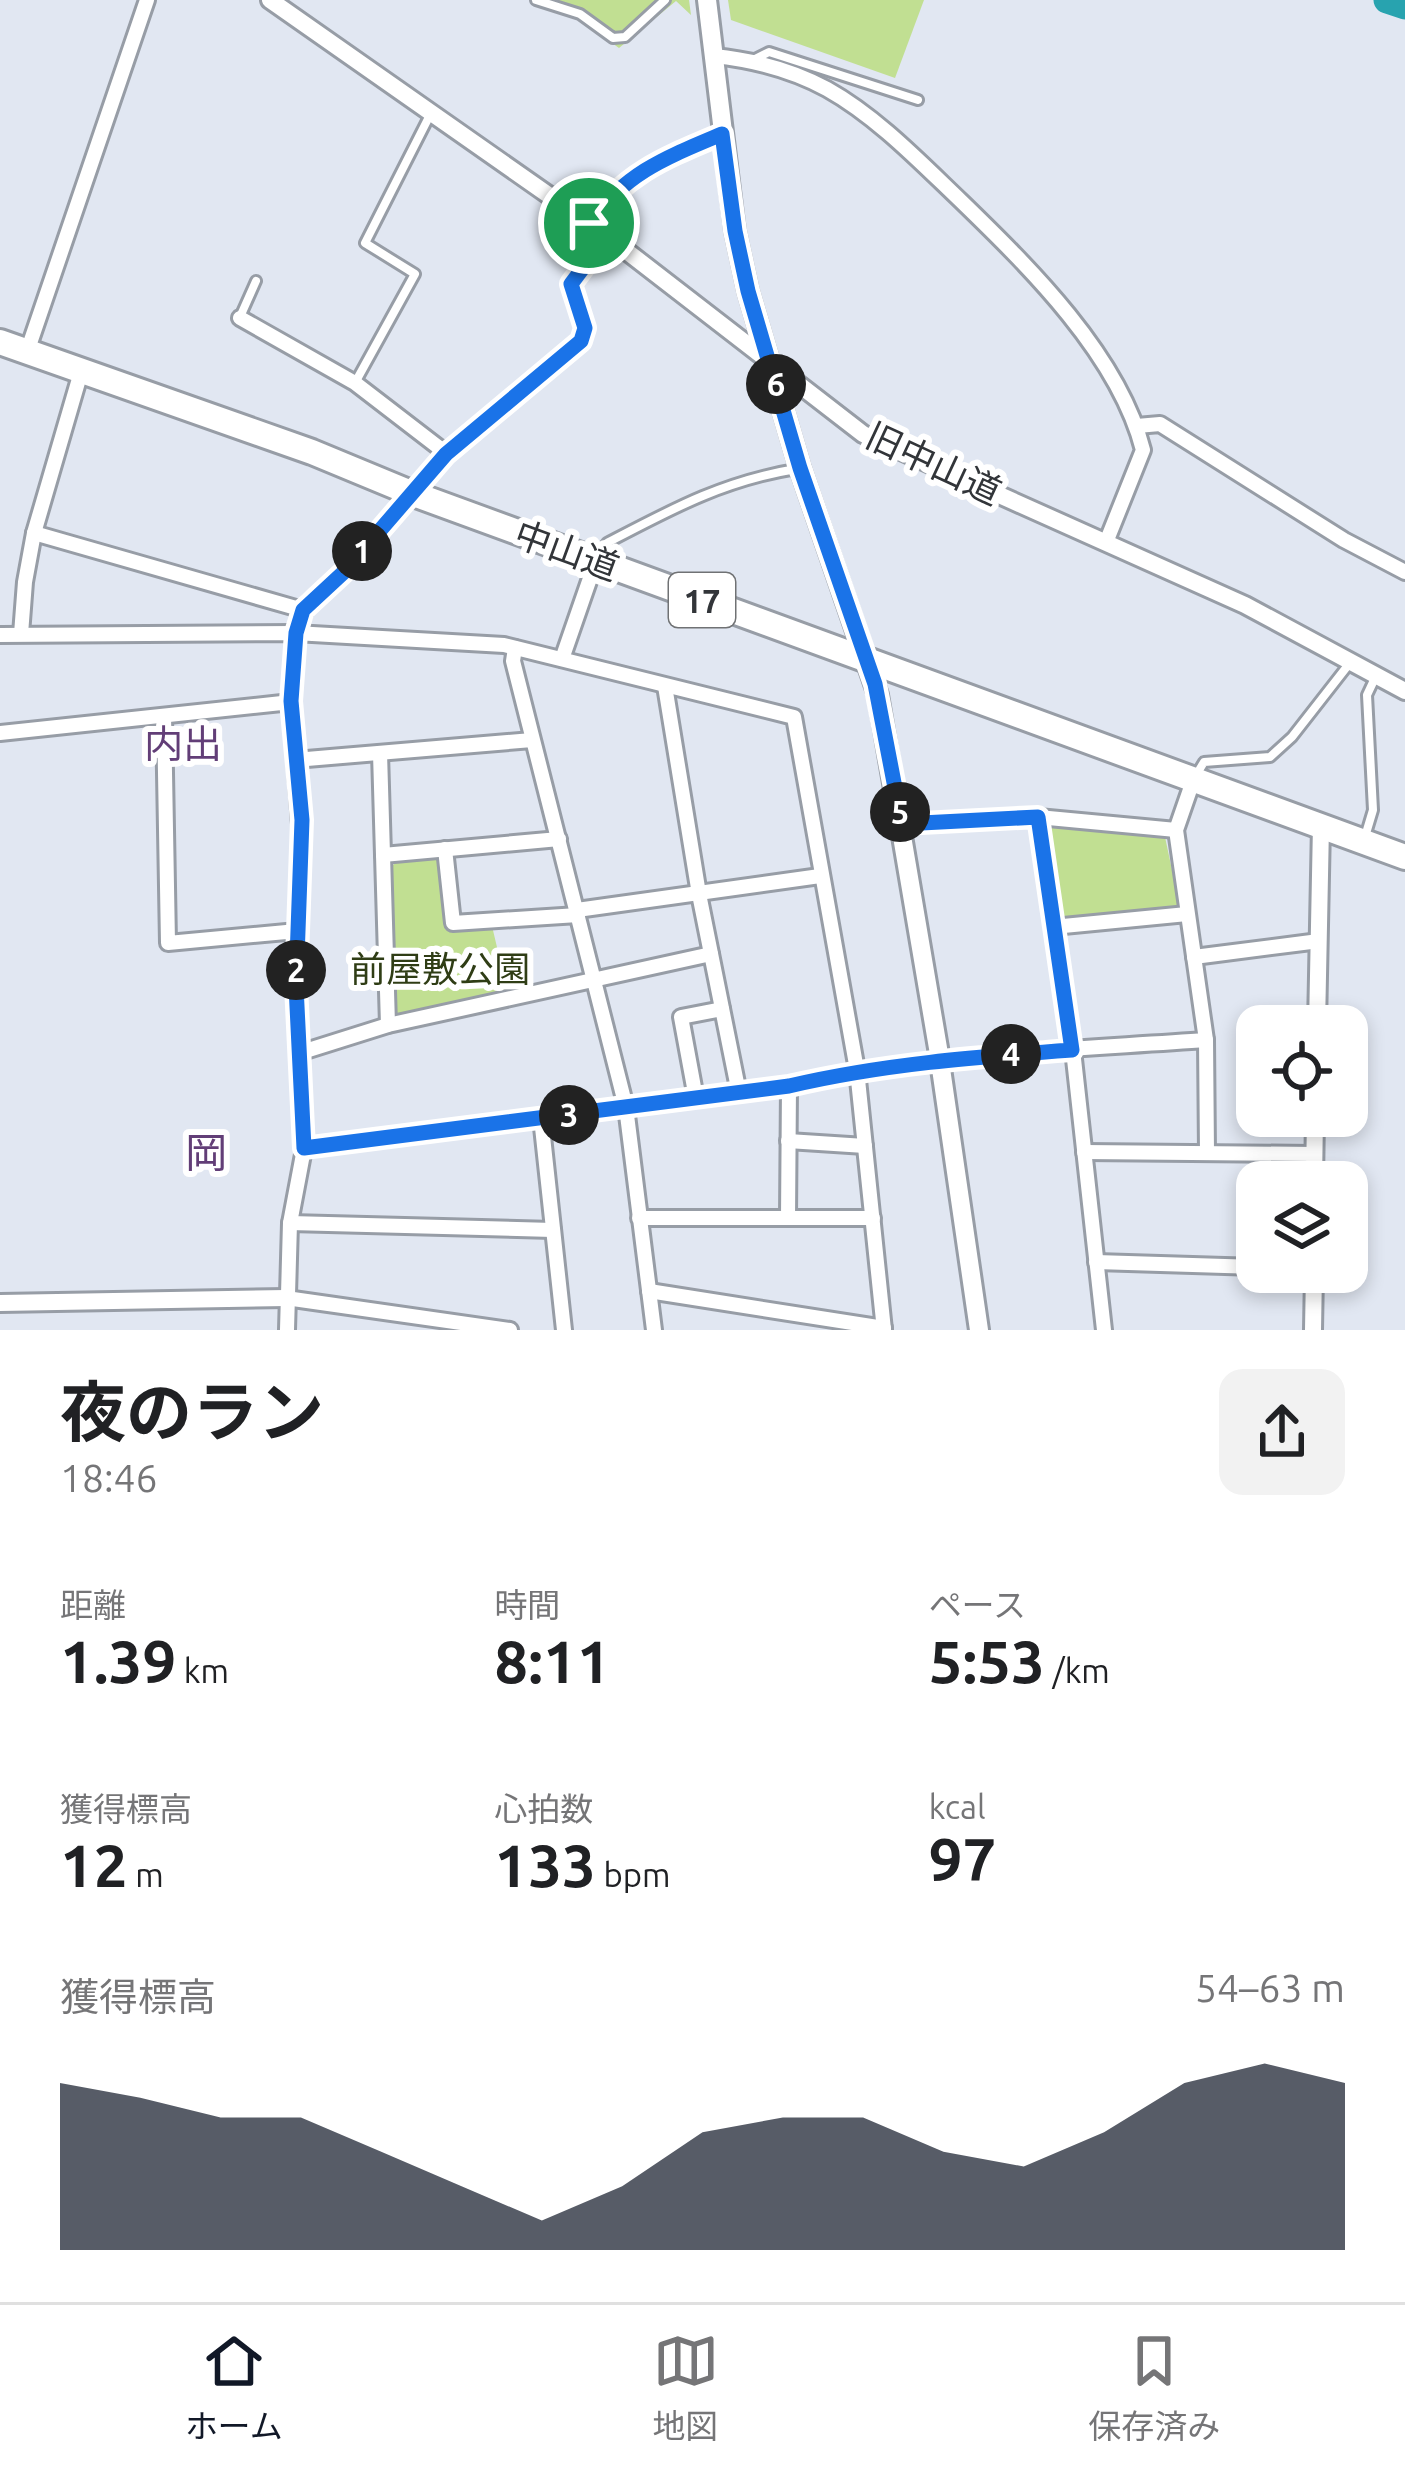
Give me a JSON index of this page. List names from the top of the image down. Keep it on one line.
{"streets":{"highway":["中山道","17"],"street":["旧中山道"]},"districts":["内出","岡"],"parks":["前屋敷公園"],"page":{"pins":["6","1","5","2","4","3"],"heading":["夜のラン","18:46"],"stats":[["距離","1.39 km"],["時間","8:11"],["ペース","5:53 /km"],["獲得標高","12 m"],["心拍数","133 bpm"],["kcal","97"]],"chart":["獲得標高","54–63 m"],"tabs":["ホーム","地図","保存済み"]}}
